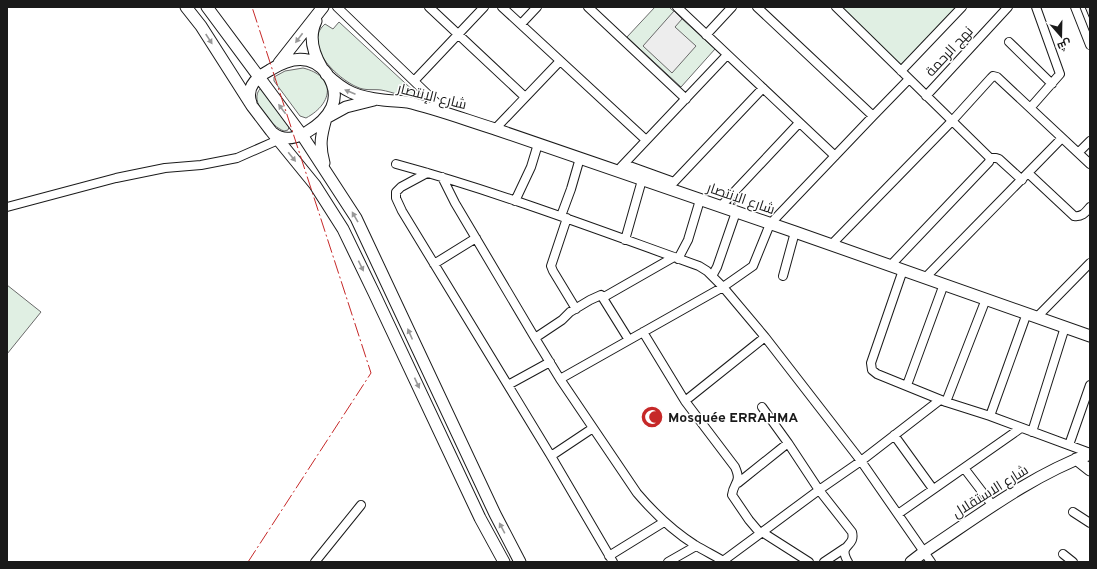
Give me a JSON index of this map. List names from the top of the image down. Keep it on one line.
{"streets":{"main road":["شارع الإنتصار","شارع الاستقلال"],"street":["نهج الرحمة"]},"places":{"mosque":["Mosquée ERRAHMA"]},"north":"bottom"}
